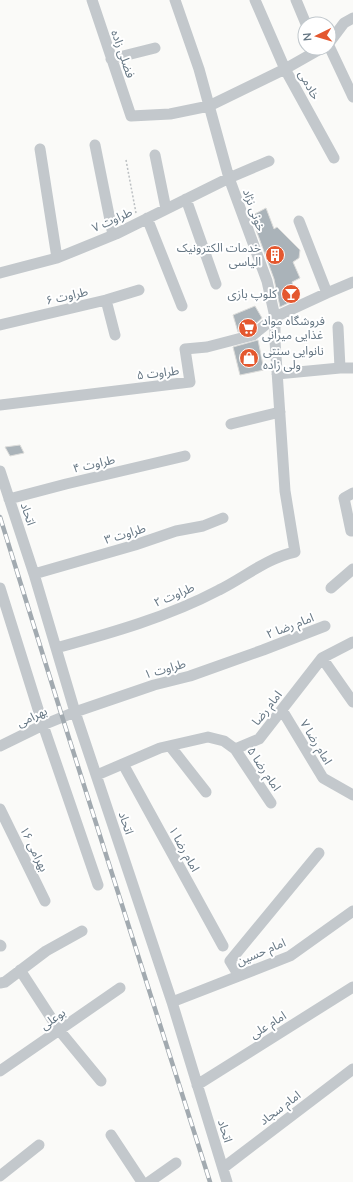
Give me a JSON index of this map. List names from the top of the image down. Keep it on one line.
{"streets":{"street":["فضلی زاده","خادمی","خونی نژاد","طراوت ۷","طراوت ۶","طراوت ۵","طراوت ۴","اتحاد","طراوت ۳","طراوت ۲","امام رضا ۲","طراوت ۱","امام رضا","بهرامی","امام رضا ۷","امام رضا ۵","بهرامی ۱۶","امام رضا ۱","امام حسین","بوعلی","امام علی","امام سجاد"]},"crossings":[["فضلی زاده","خونی نژاد"],["خونی نژاد","طراوت ۷"],["خونی نژاد","طراوت ۵"],["خونی نژاد","طراوت ۲"],["طراوت ۴","اتحاد"],["اتحاد","طراوت ۳"],["اتحاد","طراوت ۲"],["اتحاد","طراوت ۱"],["اتحاد","بهرامی"],["اتحاد","امام حسین"],["اتحاد","امام علی"],["اتحاد","امام سجاد"],["امام رضا ۲","طراوت ۱"],["طراوت ۱","بهرامی"],["امام رضا","امام رضا ۷"],["امام رضا","امام رضا ۵"]],"places":{"building":["خدمات الکترونیک الیاسی"],"bar":["کلوپ بازی"],"supermarket":["فروشگاه مواد غذایی میرانی"],"shop":["نانوایی سنتی ولی زاده"]},"north":"left"}
